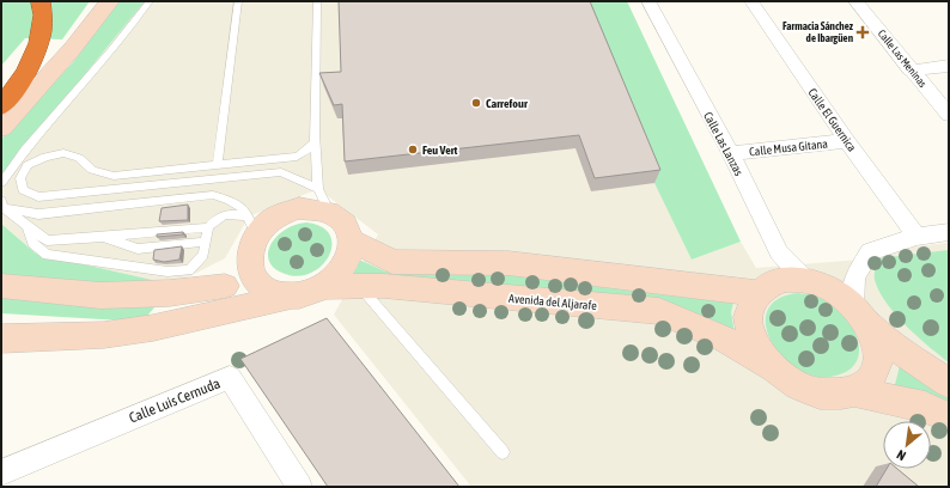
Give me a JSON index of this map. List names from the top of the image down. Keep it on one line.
{"streets":{"main road":["Avenida del Aljarafe"],"street":["Calle Las Meninas","Calle El Guernica","Calle Las Lanzas","Calle Musa Gitana","Calle Luis Cernuda"]},"crossings":[["Calle El Guernica","Calle Musa Gitana"],["Calle Las Lanzas","Calle Musa Gitana"],["Calle Las Lanzas","Avenida del Aljarafe"]],"places":{"health":["Farmacia Sánchez de Ibargüen"],"other":["Carrefour","Feu Vert"]},"north":"bottom left"}
